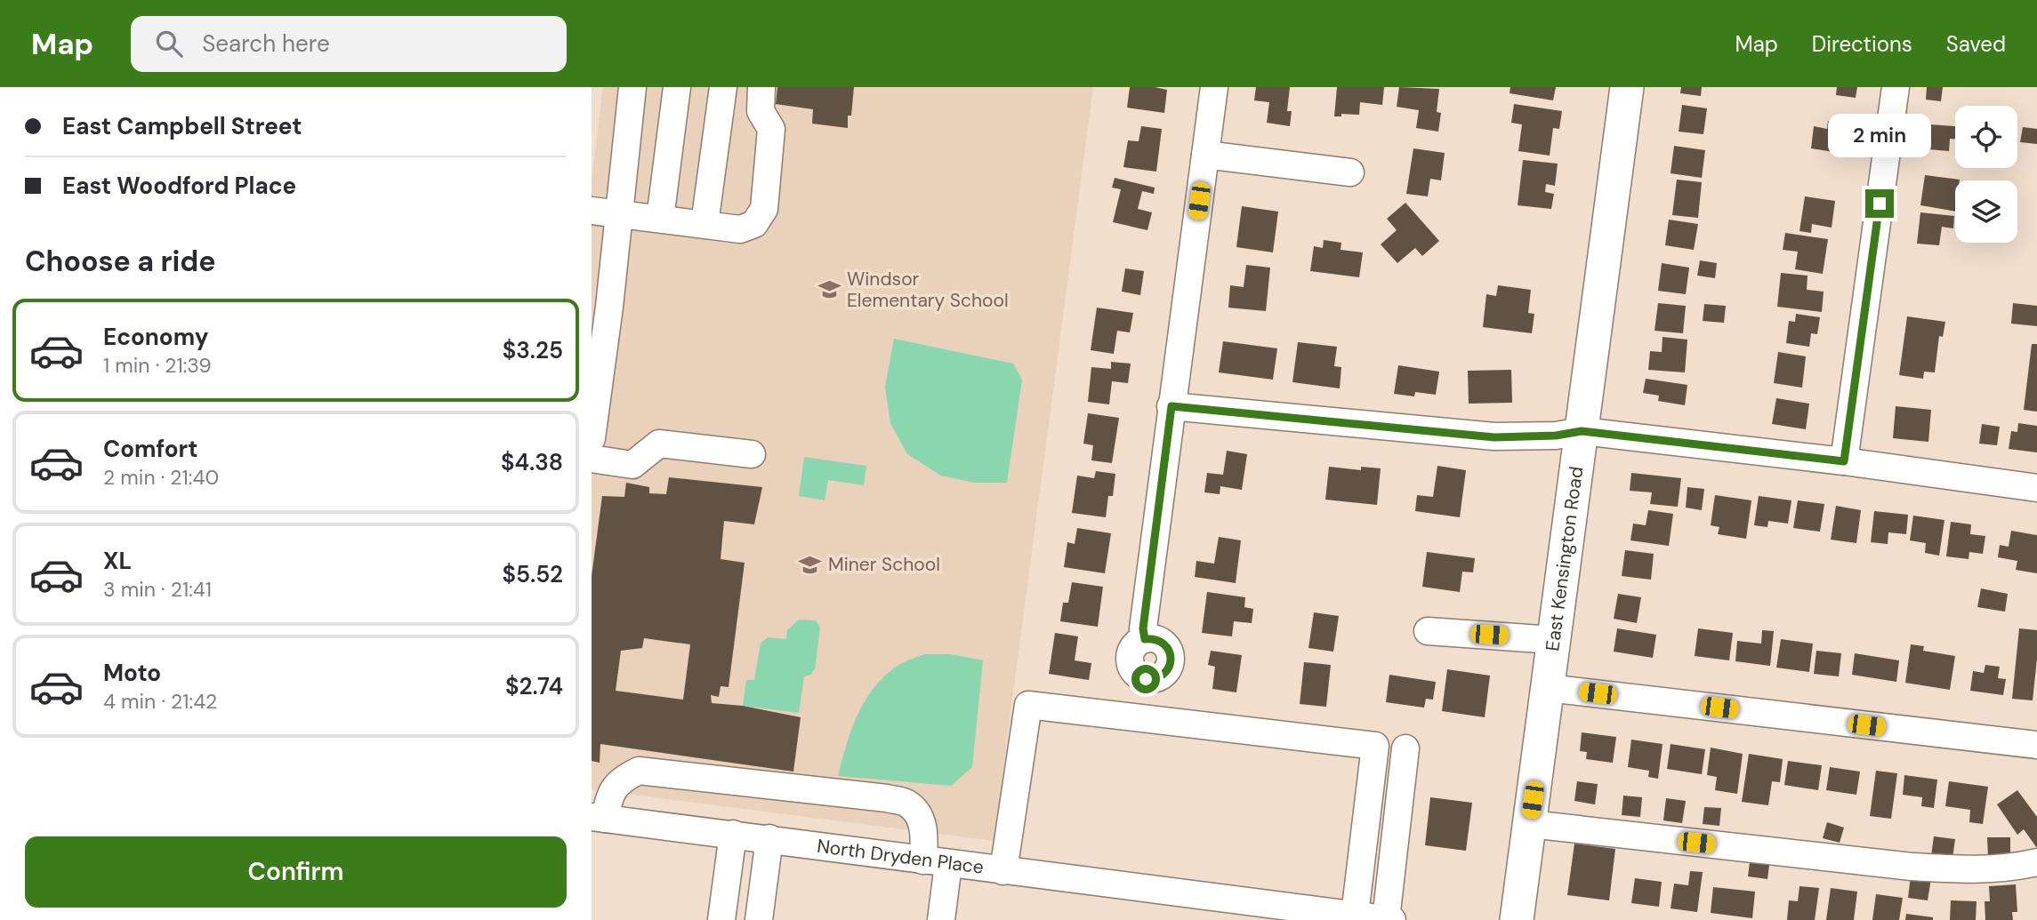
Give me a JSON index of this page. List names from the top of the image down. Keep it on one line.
{"streets":{"main road":["East Kensington Road"],"street":["North Dryden Place"]},"places":{"school or university":["Windsor Elementary School","Miner School"]},"page":{"header":"Map","search":"Search here","nav":["Map","Directions","Saved"],"banner":["East Campbell Street","East Woodford Place"],"bubble":"2 min","heading":"Choose a ride","list":[{"name":"Economy","note":"1 min · 21:39","value":"$3.25"},{"name":"Comfort","note":"2 min · 21:40","value":"$4.38"},{"name":"XL","note":"3 min · 21:41","value":"$5.52"},{"name":"Moto","note":"4 min · 21:42","value":"$2.74"}],"buttons":"Confirm"}}
